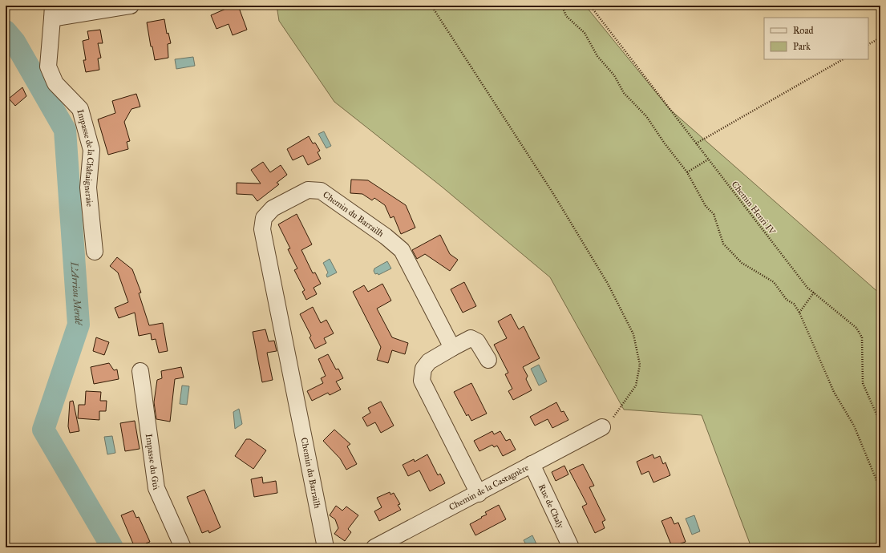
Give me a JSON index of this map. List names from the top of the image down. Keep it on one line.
{"streets":{"street":["Impasse de la Châtaigneraie","Chemin du Barrailh","Impasse du Gui","Chemin de la Castagnère","Rue de Chaly"],"path":["Chemin Henri IV"]},"crossings":[["Chemin de la Castagnère","Rue de Chaly"]],"water":["L'Arriou Merdé"],"legend":["Road","Park"]}
